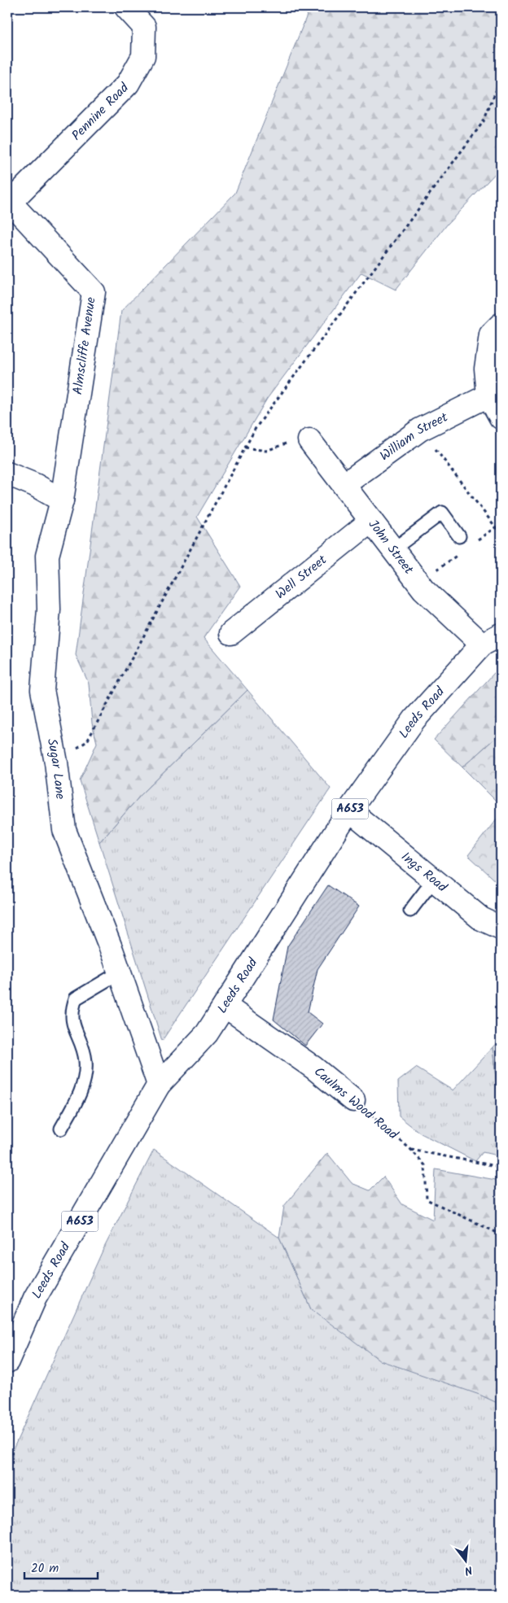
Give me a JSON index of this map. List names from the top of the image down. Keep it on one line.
{"streets":{"street":["Pennine Road","Almscliffe Avenue","William Street","John Street","Well Street","Leeds Road","Sugar Lane","A653","Ings Road","Caulms Wood Road"]},"crossings":[["Pennine Road","Almscliffe Avenue"],["Almscliffe Avenue","Sugar Lane"],["William Street","John Street"],["John Street","Well Street"],["John Street","Leeds Road"],["Leeds Road","Sugar Lane"],["Leeds Road","Ings Road"],["Leeds Road","Caulms Wood Road"]],"scale_bar":"20 m","north":"bottom"}
